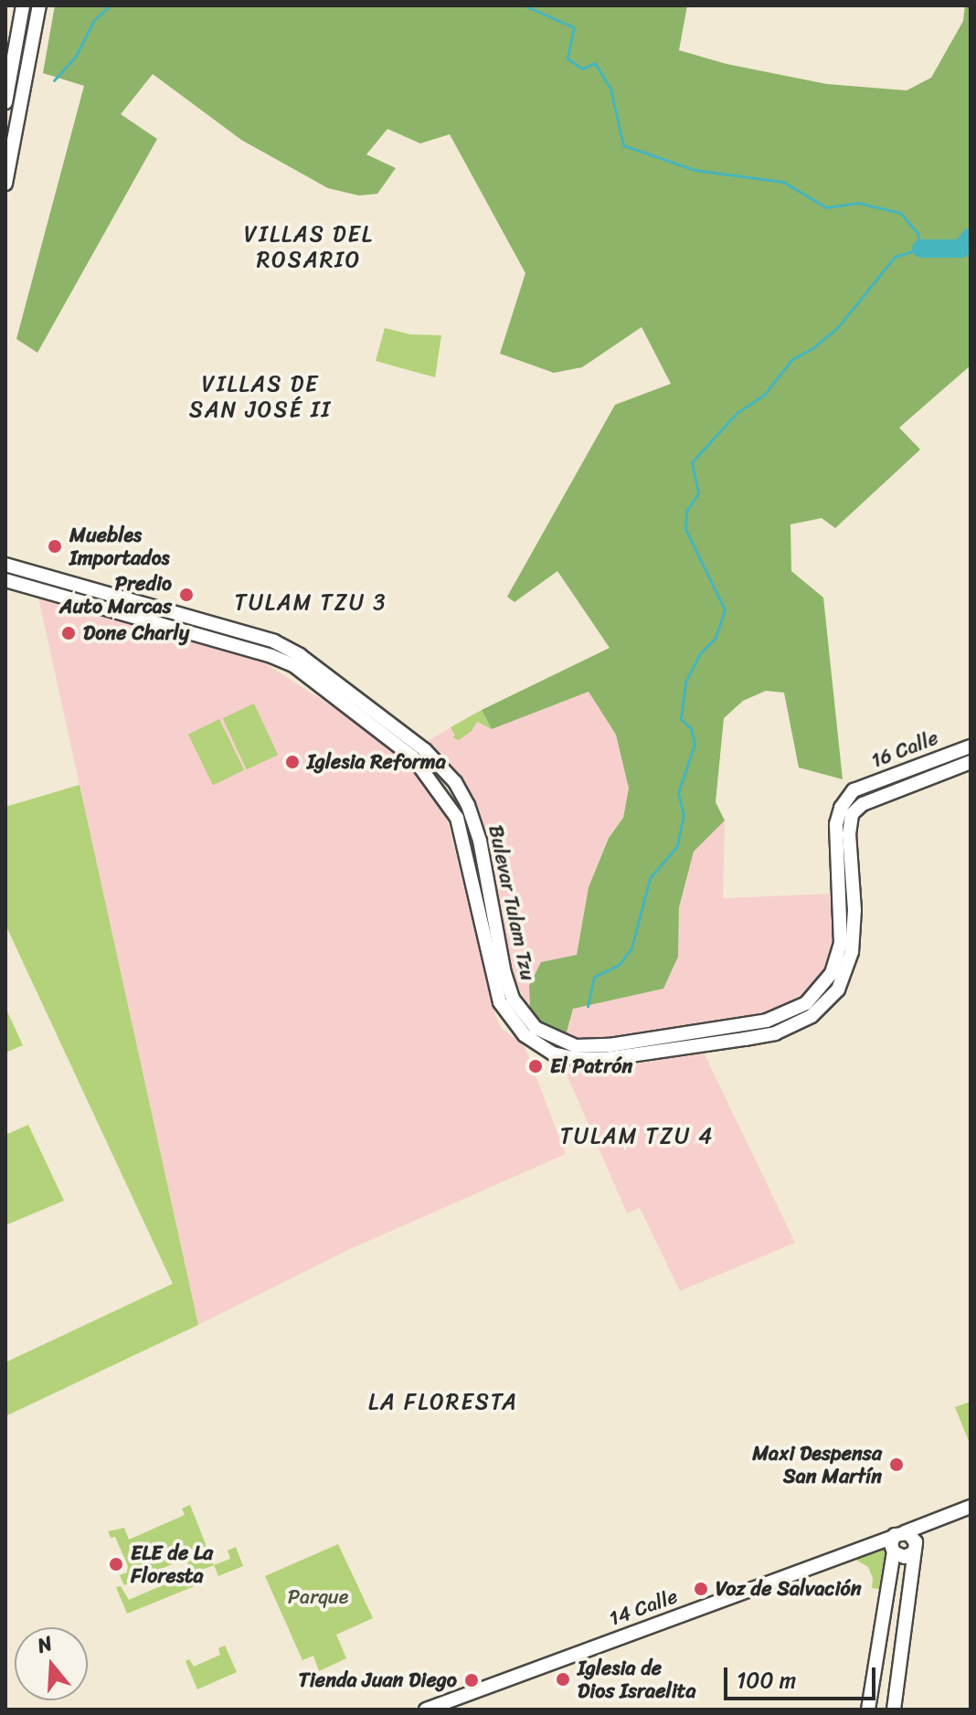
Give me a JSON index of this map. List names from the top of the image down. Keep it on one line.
{"streets":{"main road":["16 Calle","Bulevar Tulam Tzu","14 Calle"]},"crossings":[["16 Calle","Bulevar Tulam Tzu"]],"districts":["VILLAS DEL ROSARIO","VILLAS DE SAN JOSÉ II","TULAM TZU 3","TULAM TZU 4","LA FLORESTA"],"parks":["Parque"],"places":["Muebles Importados","Predio Auto Marcas","Done Charly","Iglesia Reforma","El Patrón","Maxi Despensa San Martín","ELE de La Floresta","Voz de Salvación","Iglesia de Dios Israelita","Tienda Juan Diego"],"scale_bar":"100 m","north":"top"}
